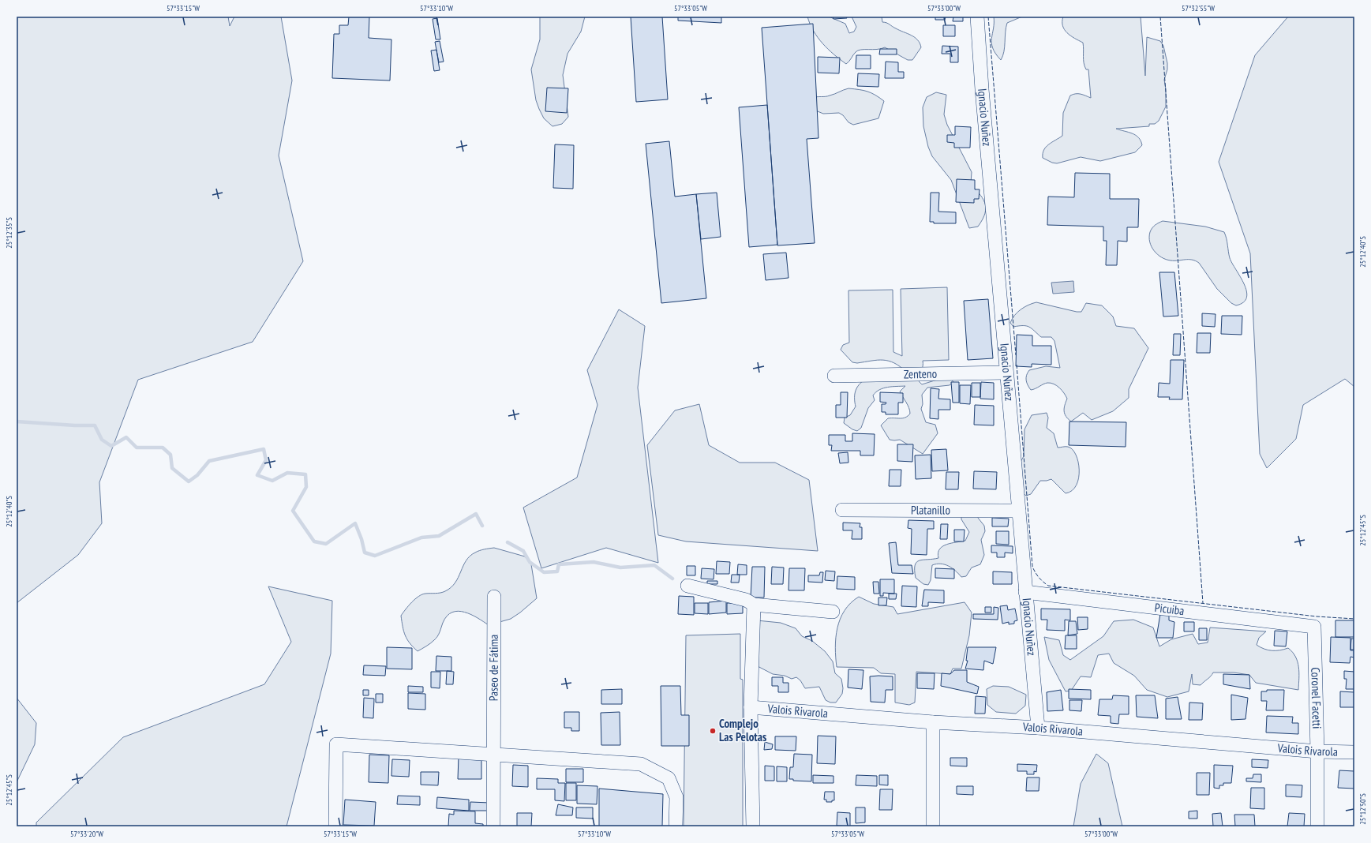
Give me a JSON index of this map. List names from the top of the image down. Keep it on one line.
{"streets":{"street":["Ignacio Nuñez","Zenteno","Platanillo","Picuiba","Paseo de Fátima","Coronel Facetti","Valois Rivarola"]},"crossings":[["Ignacio Nuñez","Zenteno"],["Ignacio Nuñez","Platanillo"],["Ignacio Nuñez","Picuiba"],["Ignacio Nuñez","Valois Rivarola"],["Picuiba","Coronel Facetti"],["Coronel Facetti","Valois Rivarola"]],"places":["Complejo Las Pelotas"],"coordinates":["57°33'15\"W","57°33'10\"W","57°33'05\"W","57°33'00\"W","57°32'55\"W","25°12'35\"S","25°12'40\"S","25°12'45\"S","25°12'50\"S","57°33'20\"W"]}
